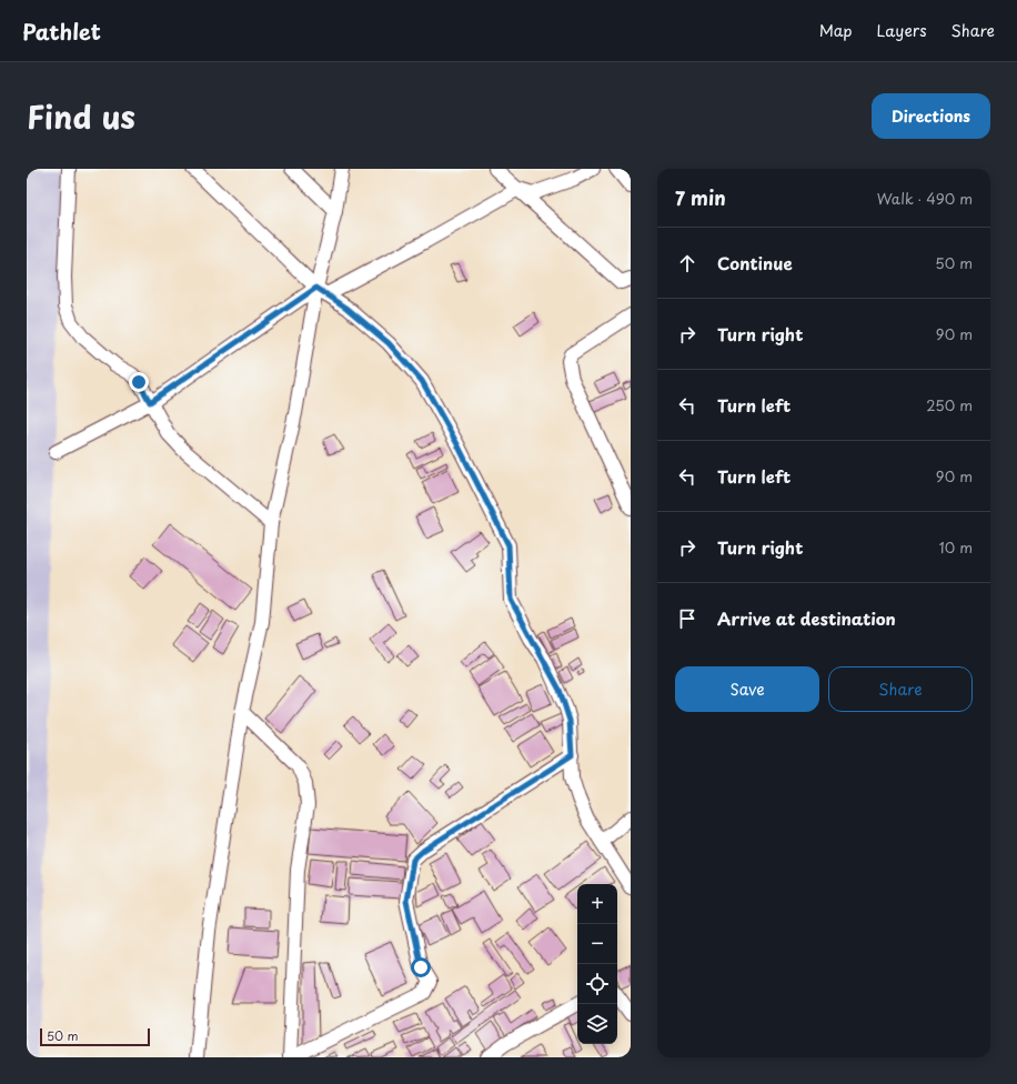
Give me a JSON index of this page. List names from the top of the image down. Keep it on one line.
{"scale_bar":"50 m","page":{"header":"Pathlet","nav":["Map","Layers","Share"],"title":"Find us","buttons":["Directions",["Save","Share"]],"heading":["7 min","Walk · 490 m"],"list":[["Continue","50 m"],["Turn right","90 m"],["Turn left","250 m"],["Turn left","90 m"],["Turn right","10 m"],"Arrive at destination"],"map_buttons":["+","−"],"scale":"50 m"}}
